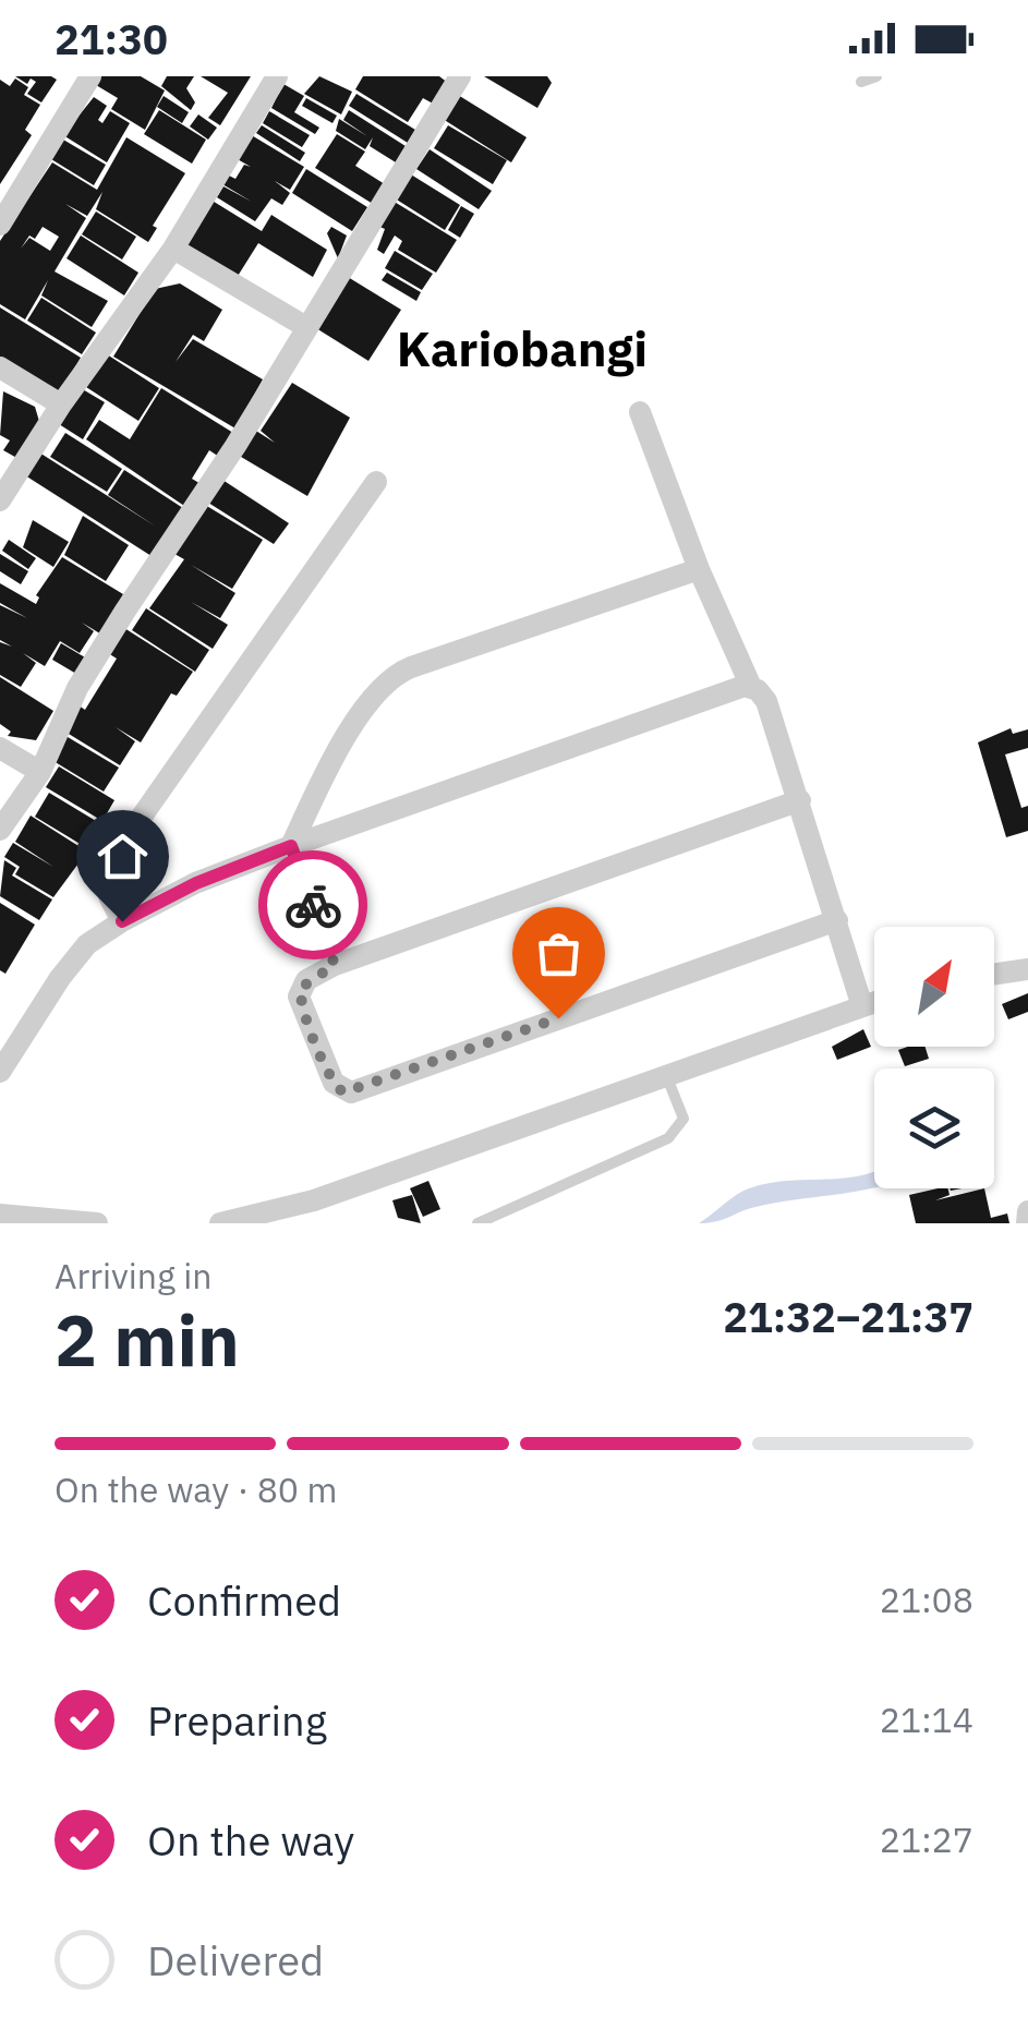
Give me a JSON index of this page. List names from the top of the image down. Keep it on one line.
{"districts":["Kariobangi"],"north":"top right","page":{"status":"21:30","heading":["2 min","Arriving in","21:32–21:37"],"bar":"On the way · 80 m","list":[["Confirmed","21:08"],["Preparing","21:14"],["On the way","21:27"],"Delivered"]}}
